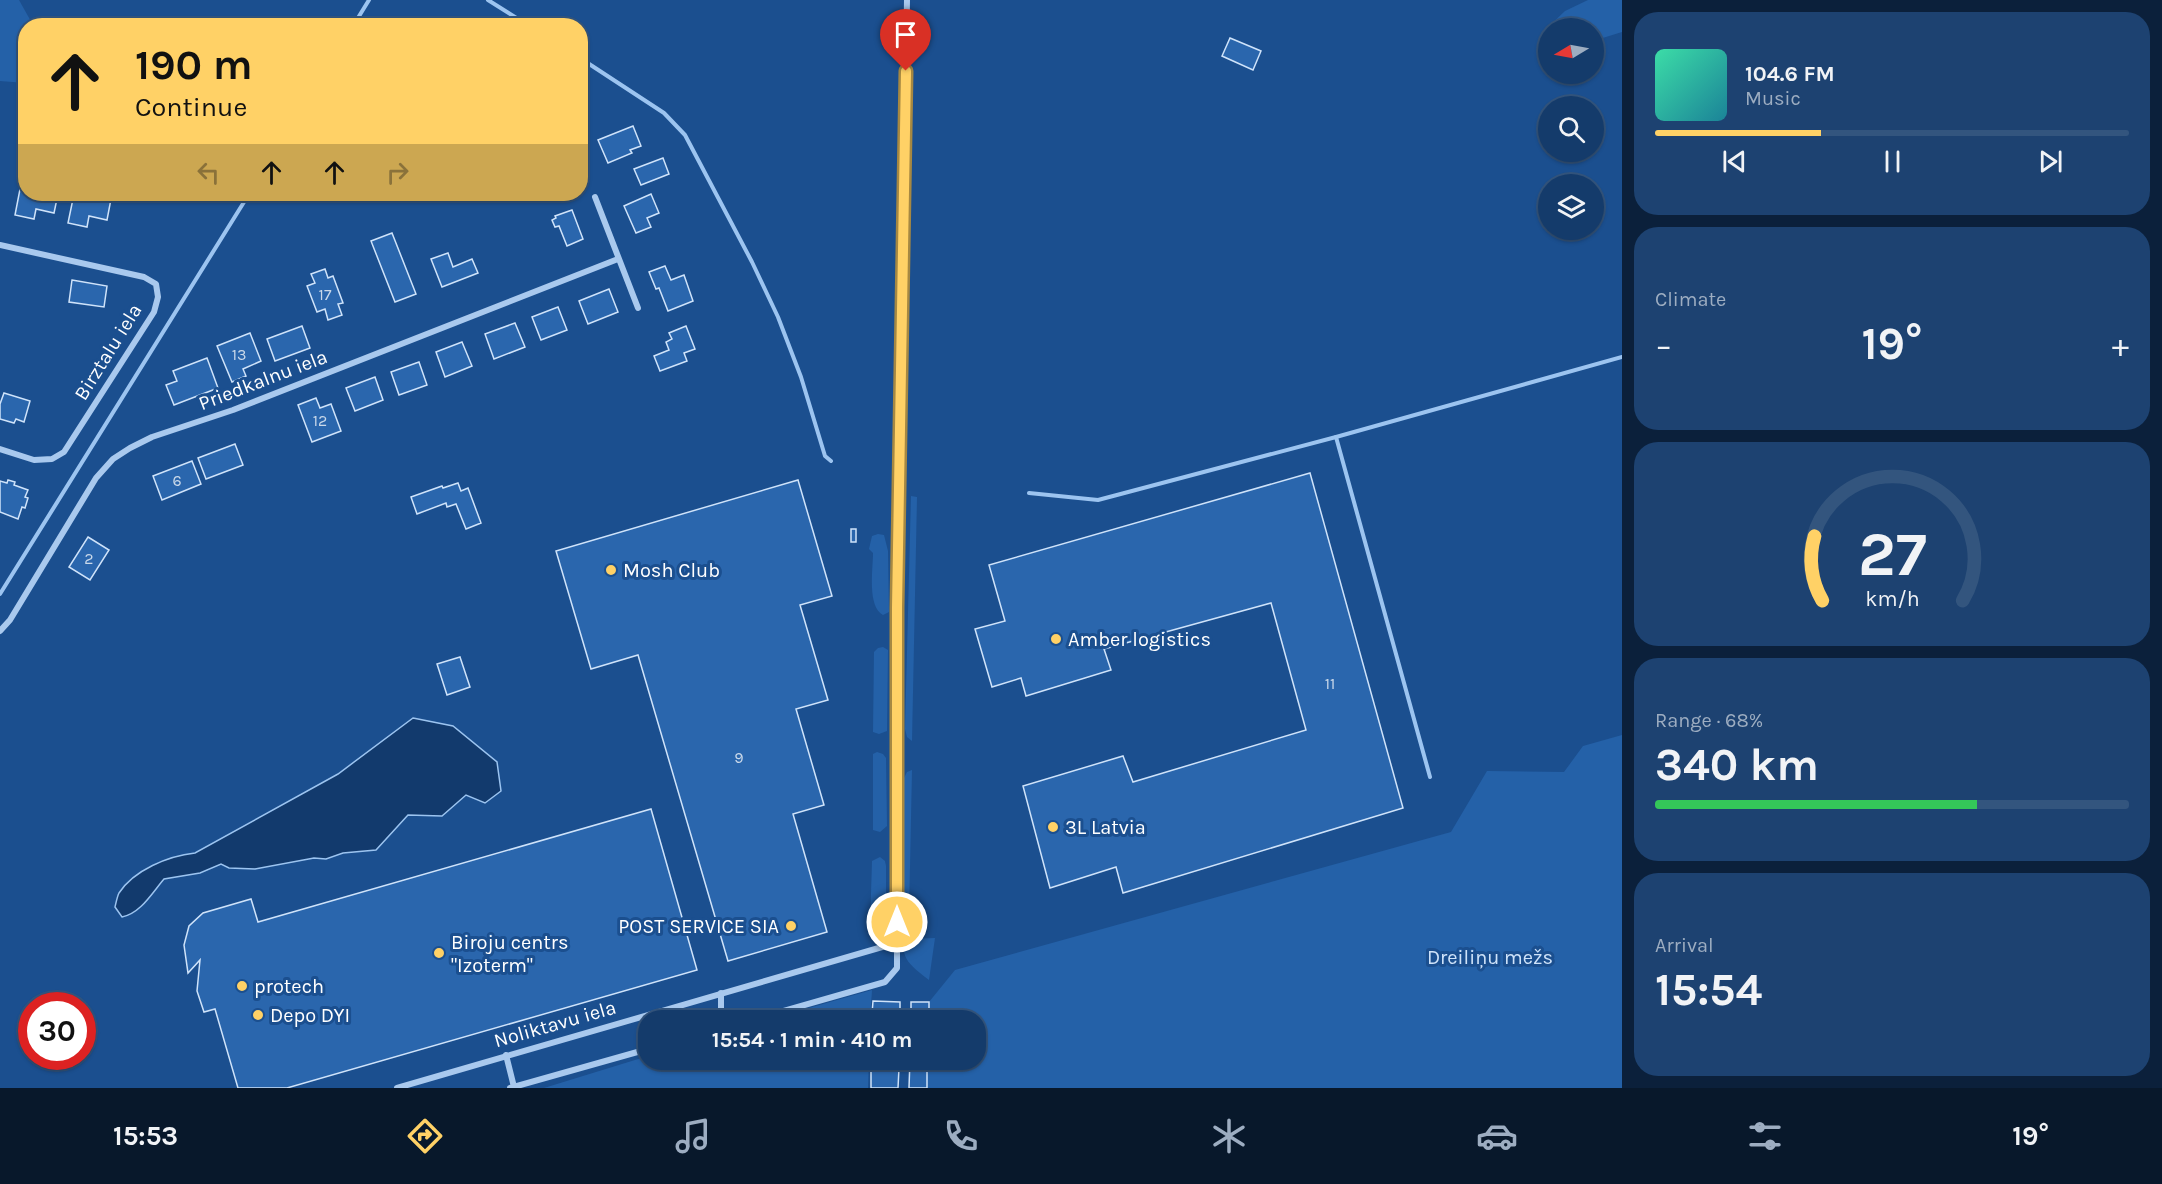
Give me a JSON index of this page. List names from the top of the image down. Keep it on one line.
{"streets":{"street":["Birztalu iela","Priedkalnu iela","Noliktavu iela"]},"parks":["Dreiliņu mežs"],"places":["Mosh Club","Amber logistics","3L Latvia","POST SERVICE SIA","Biroju centrs \"Izoterm\"","protech","Depo DYI"],"house_numbers":["17","13","12","6","2","11","9"],"north":"left","page":{"turn":["190 m","Continue"],"song":["104.6 FM","Music"],"tile":["Climate",["Range · 68%","340 km"],["Arrival","15:54"]],"heat":["−","19°","+"],"limit":"30","trip":"15:54 · 1 min · 410 m","tabs":["15:53","19°"],"gauge":["27","km/h"]}}
